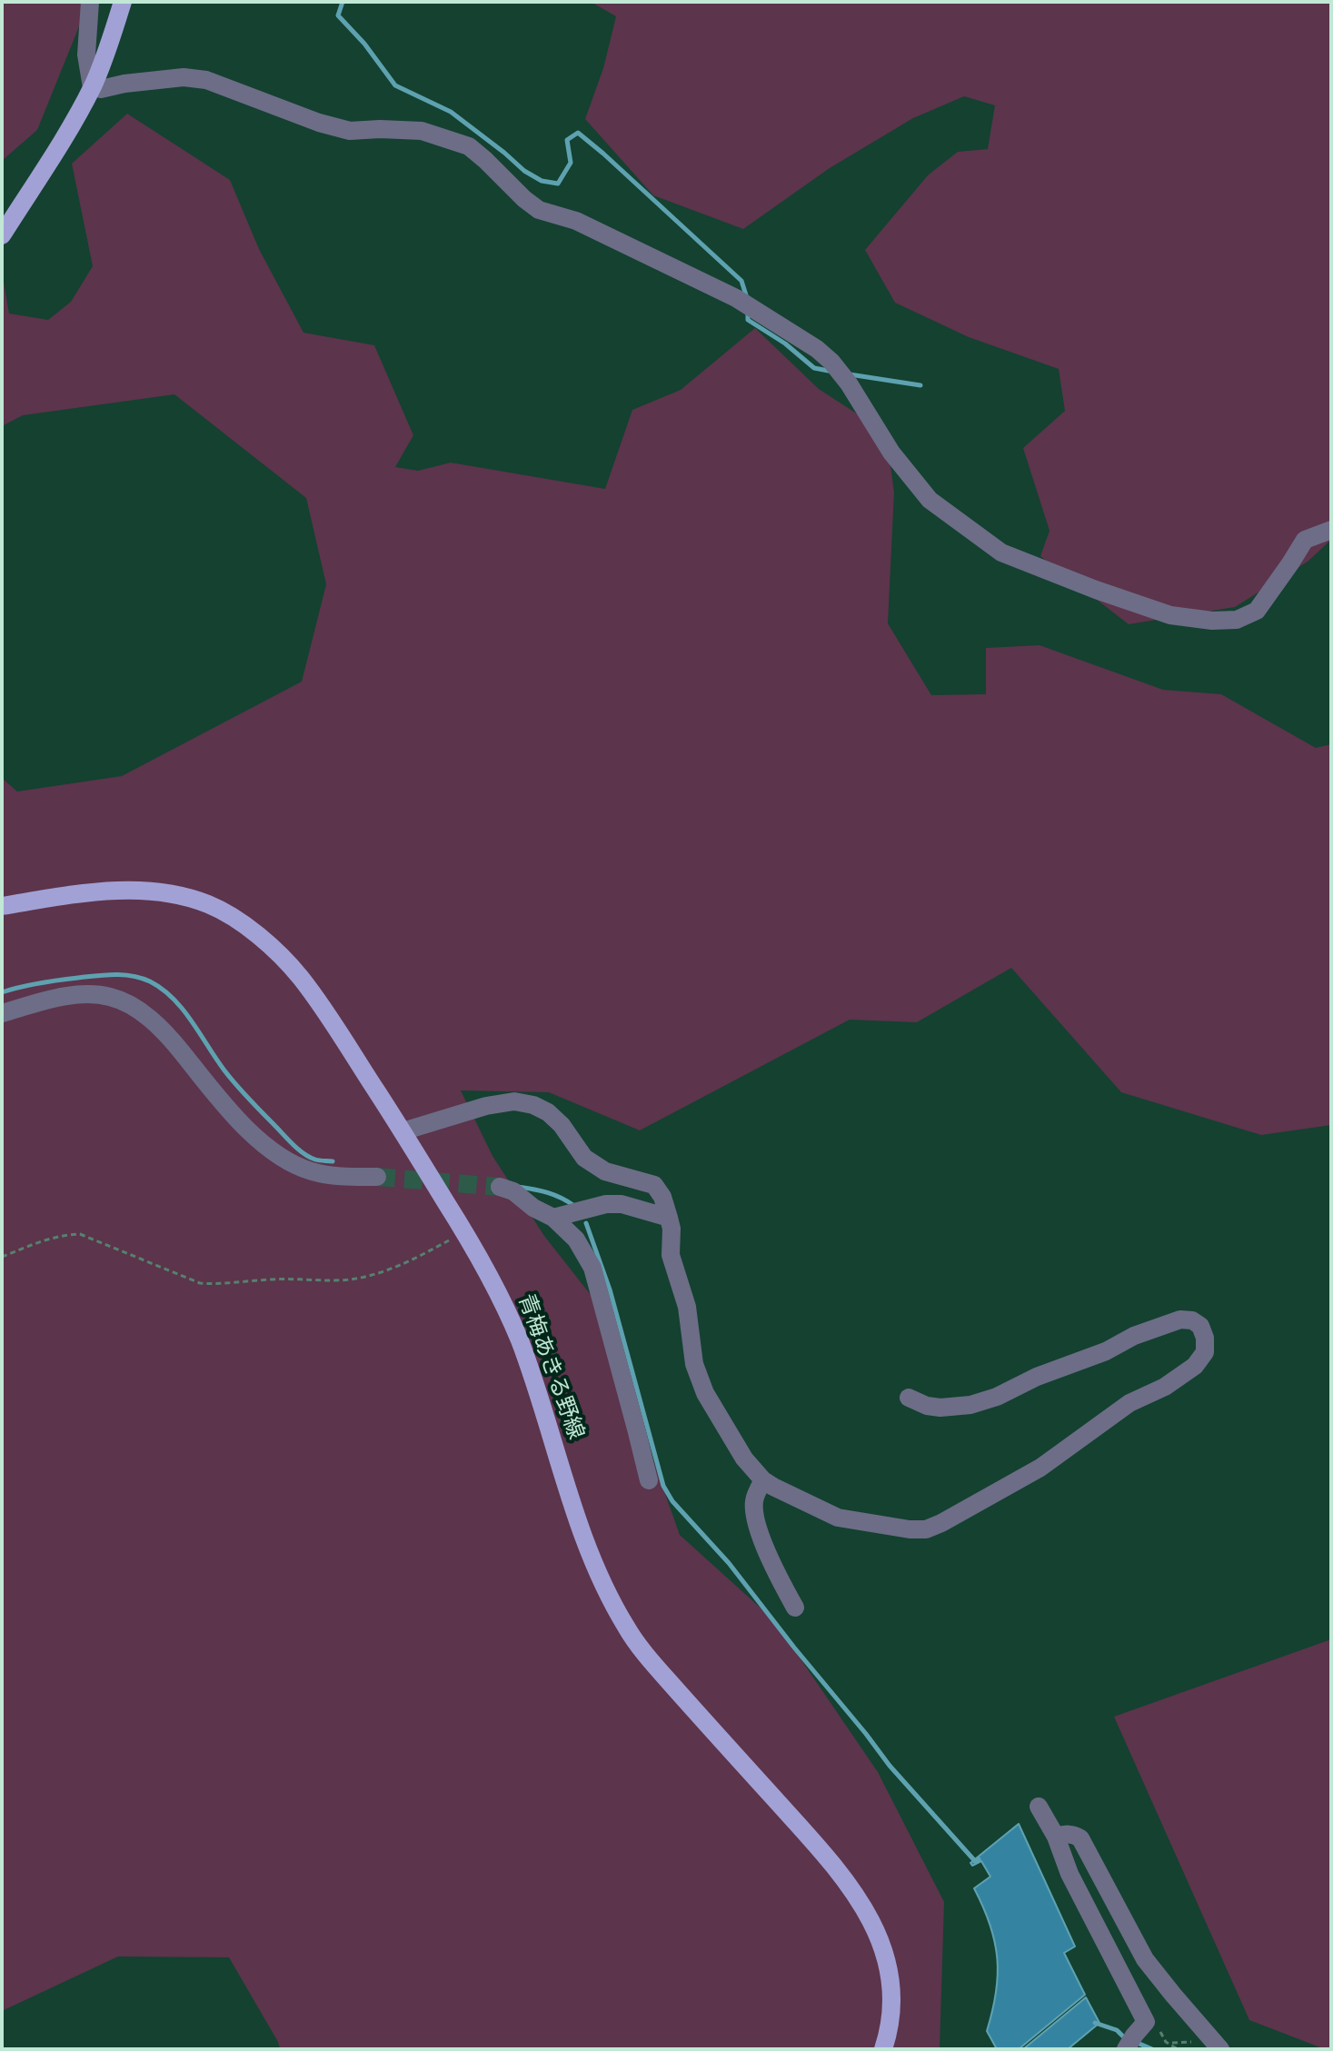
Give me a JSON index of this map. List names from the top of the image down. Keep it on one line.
{"streets":{"main road":["青梅あきる野線"]}}
